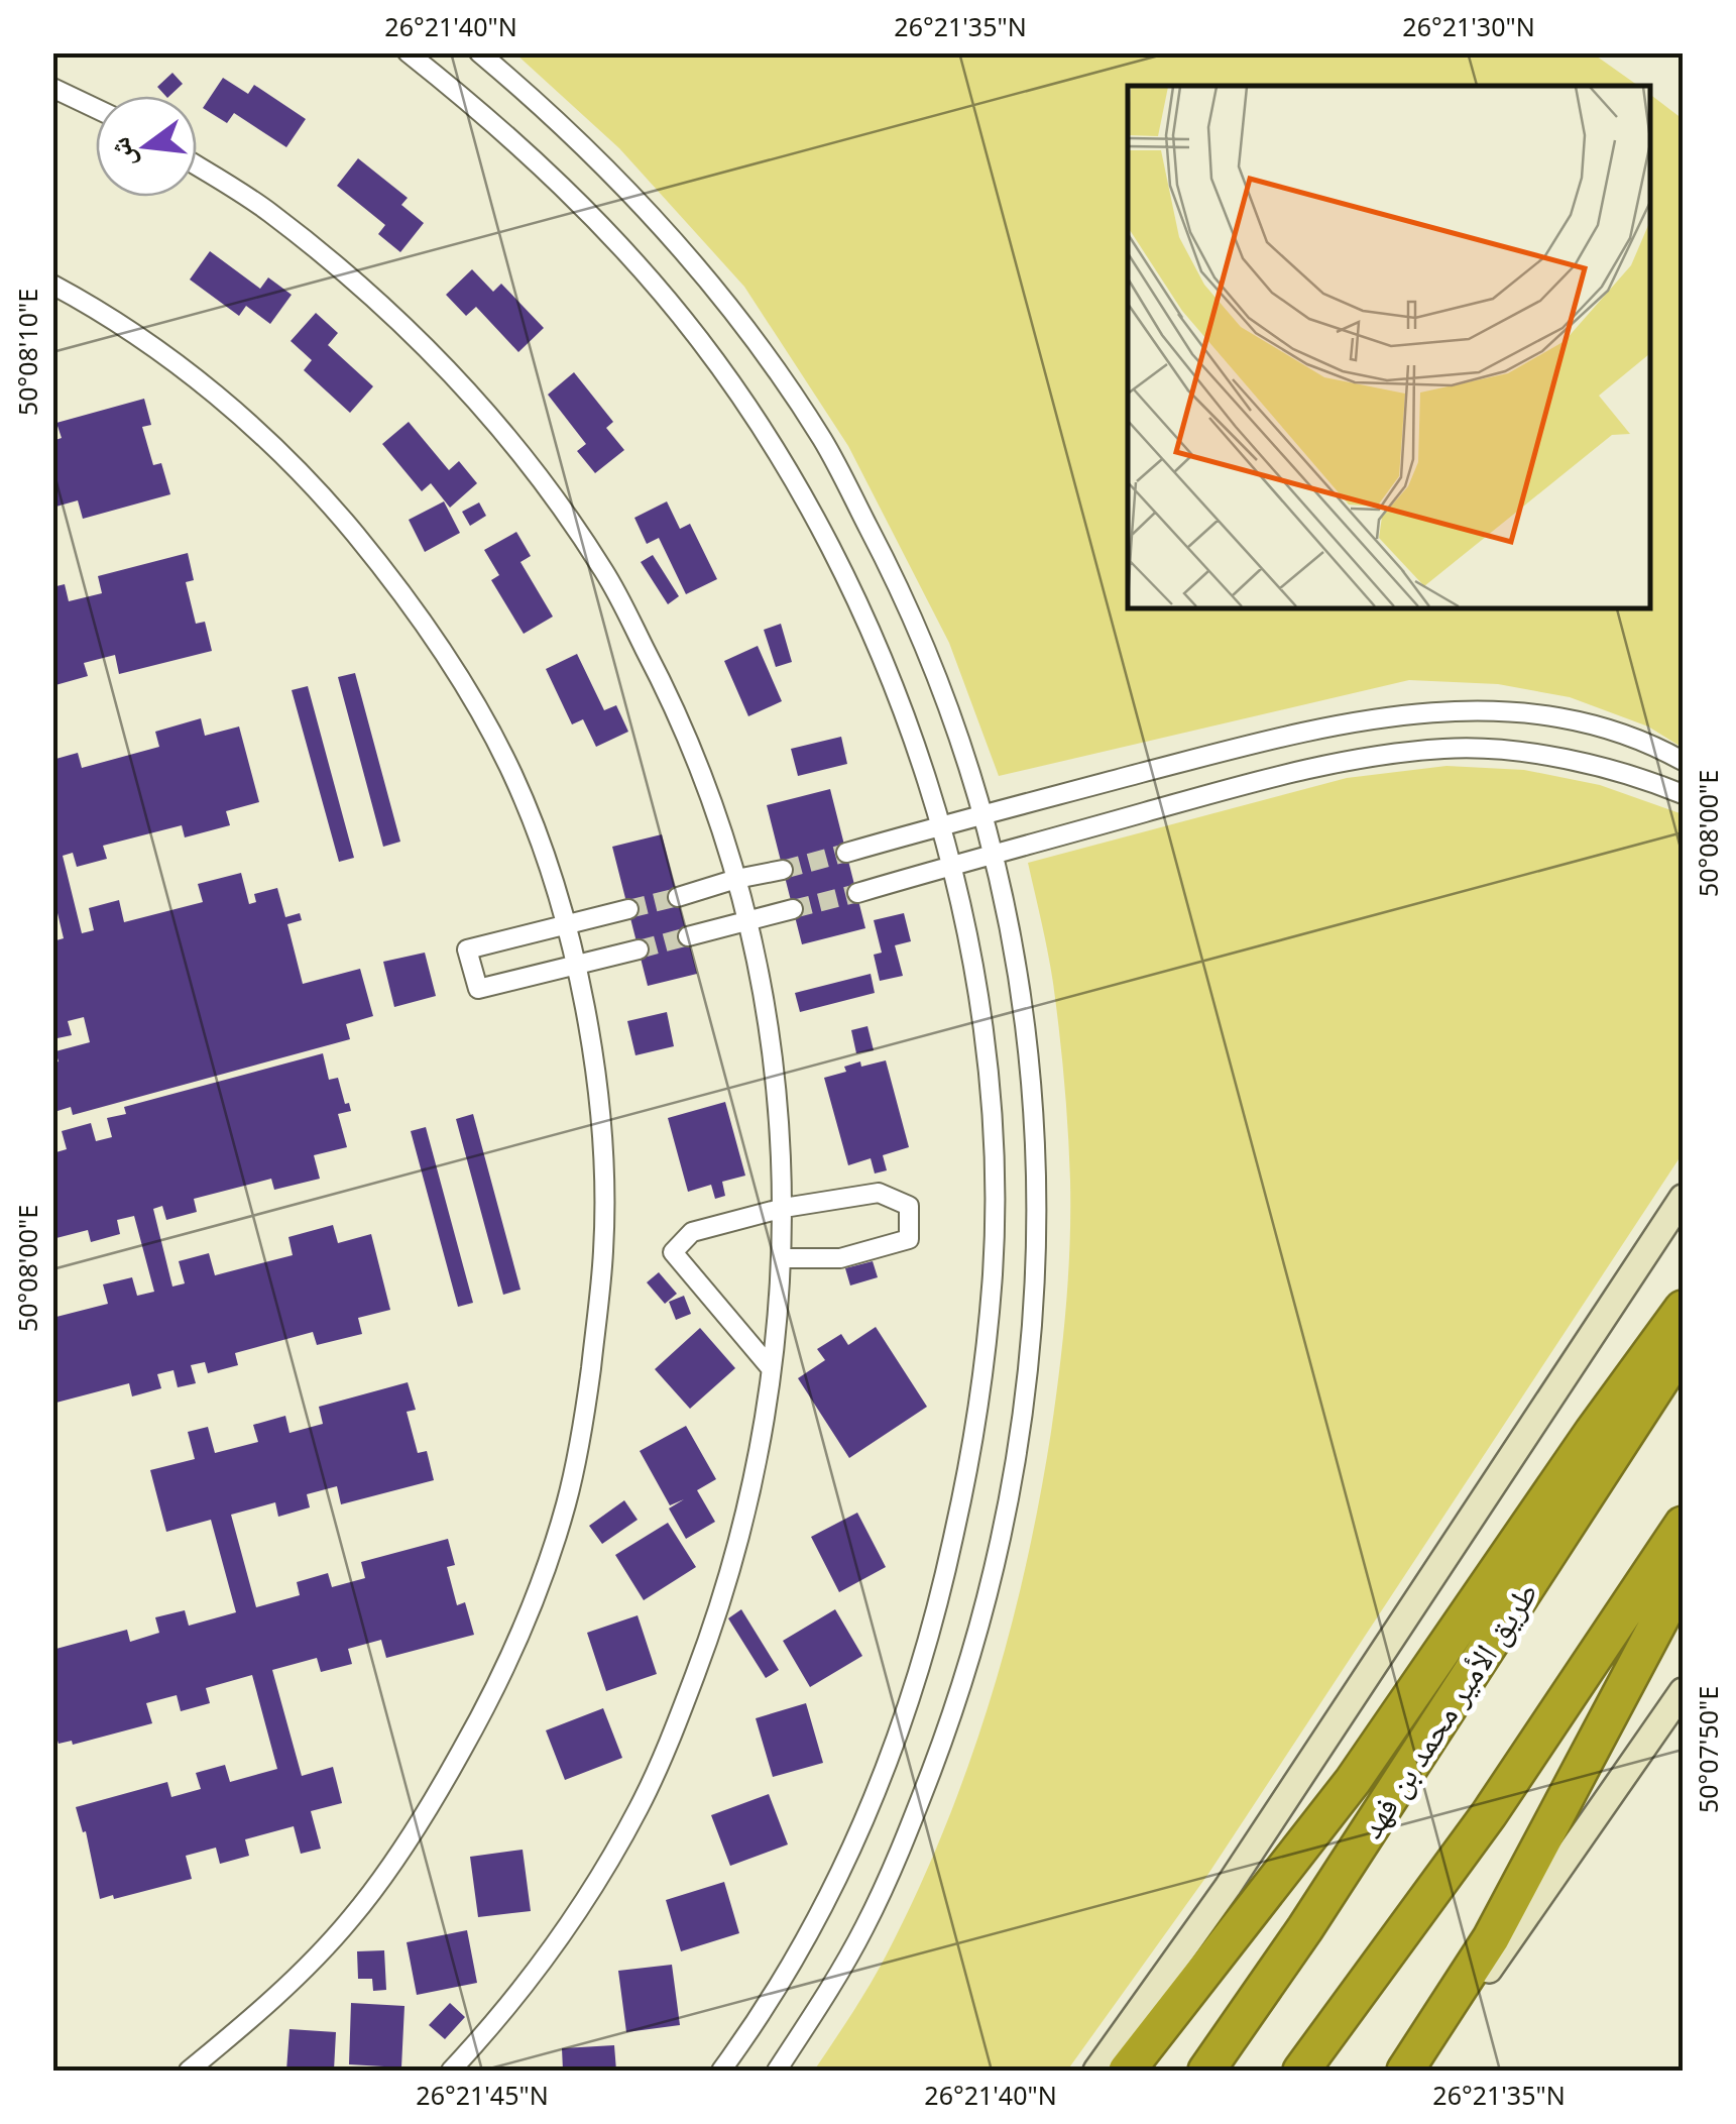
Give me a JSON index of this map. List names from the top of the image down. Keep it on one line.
{"streets":{"highway":["طريق الأمير محمد بن فهد"]},"north":"left","coordinates":["26°21'40\"N","26°21'35\"N","26°21'30\"N","50°08'10\"E","50°08'00\"E","50°07'50\"E","26°21'45\"N"]}
